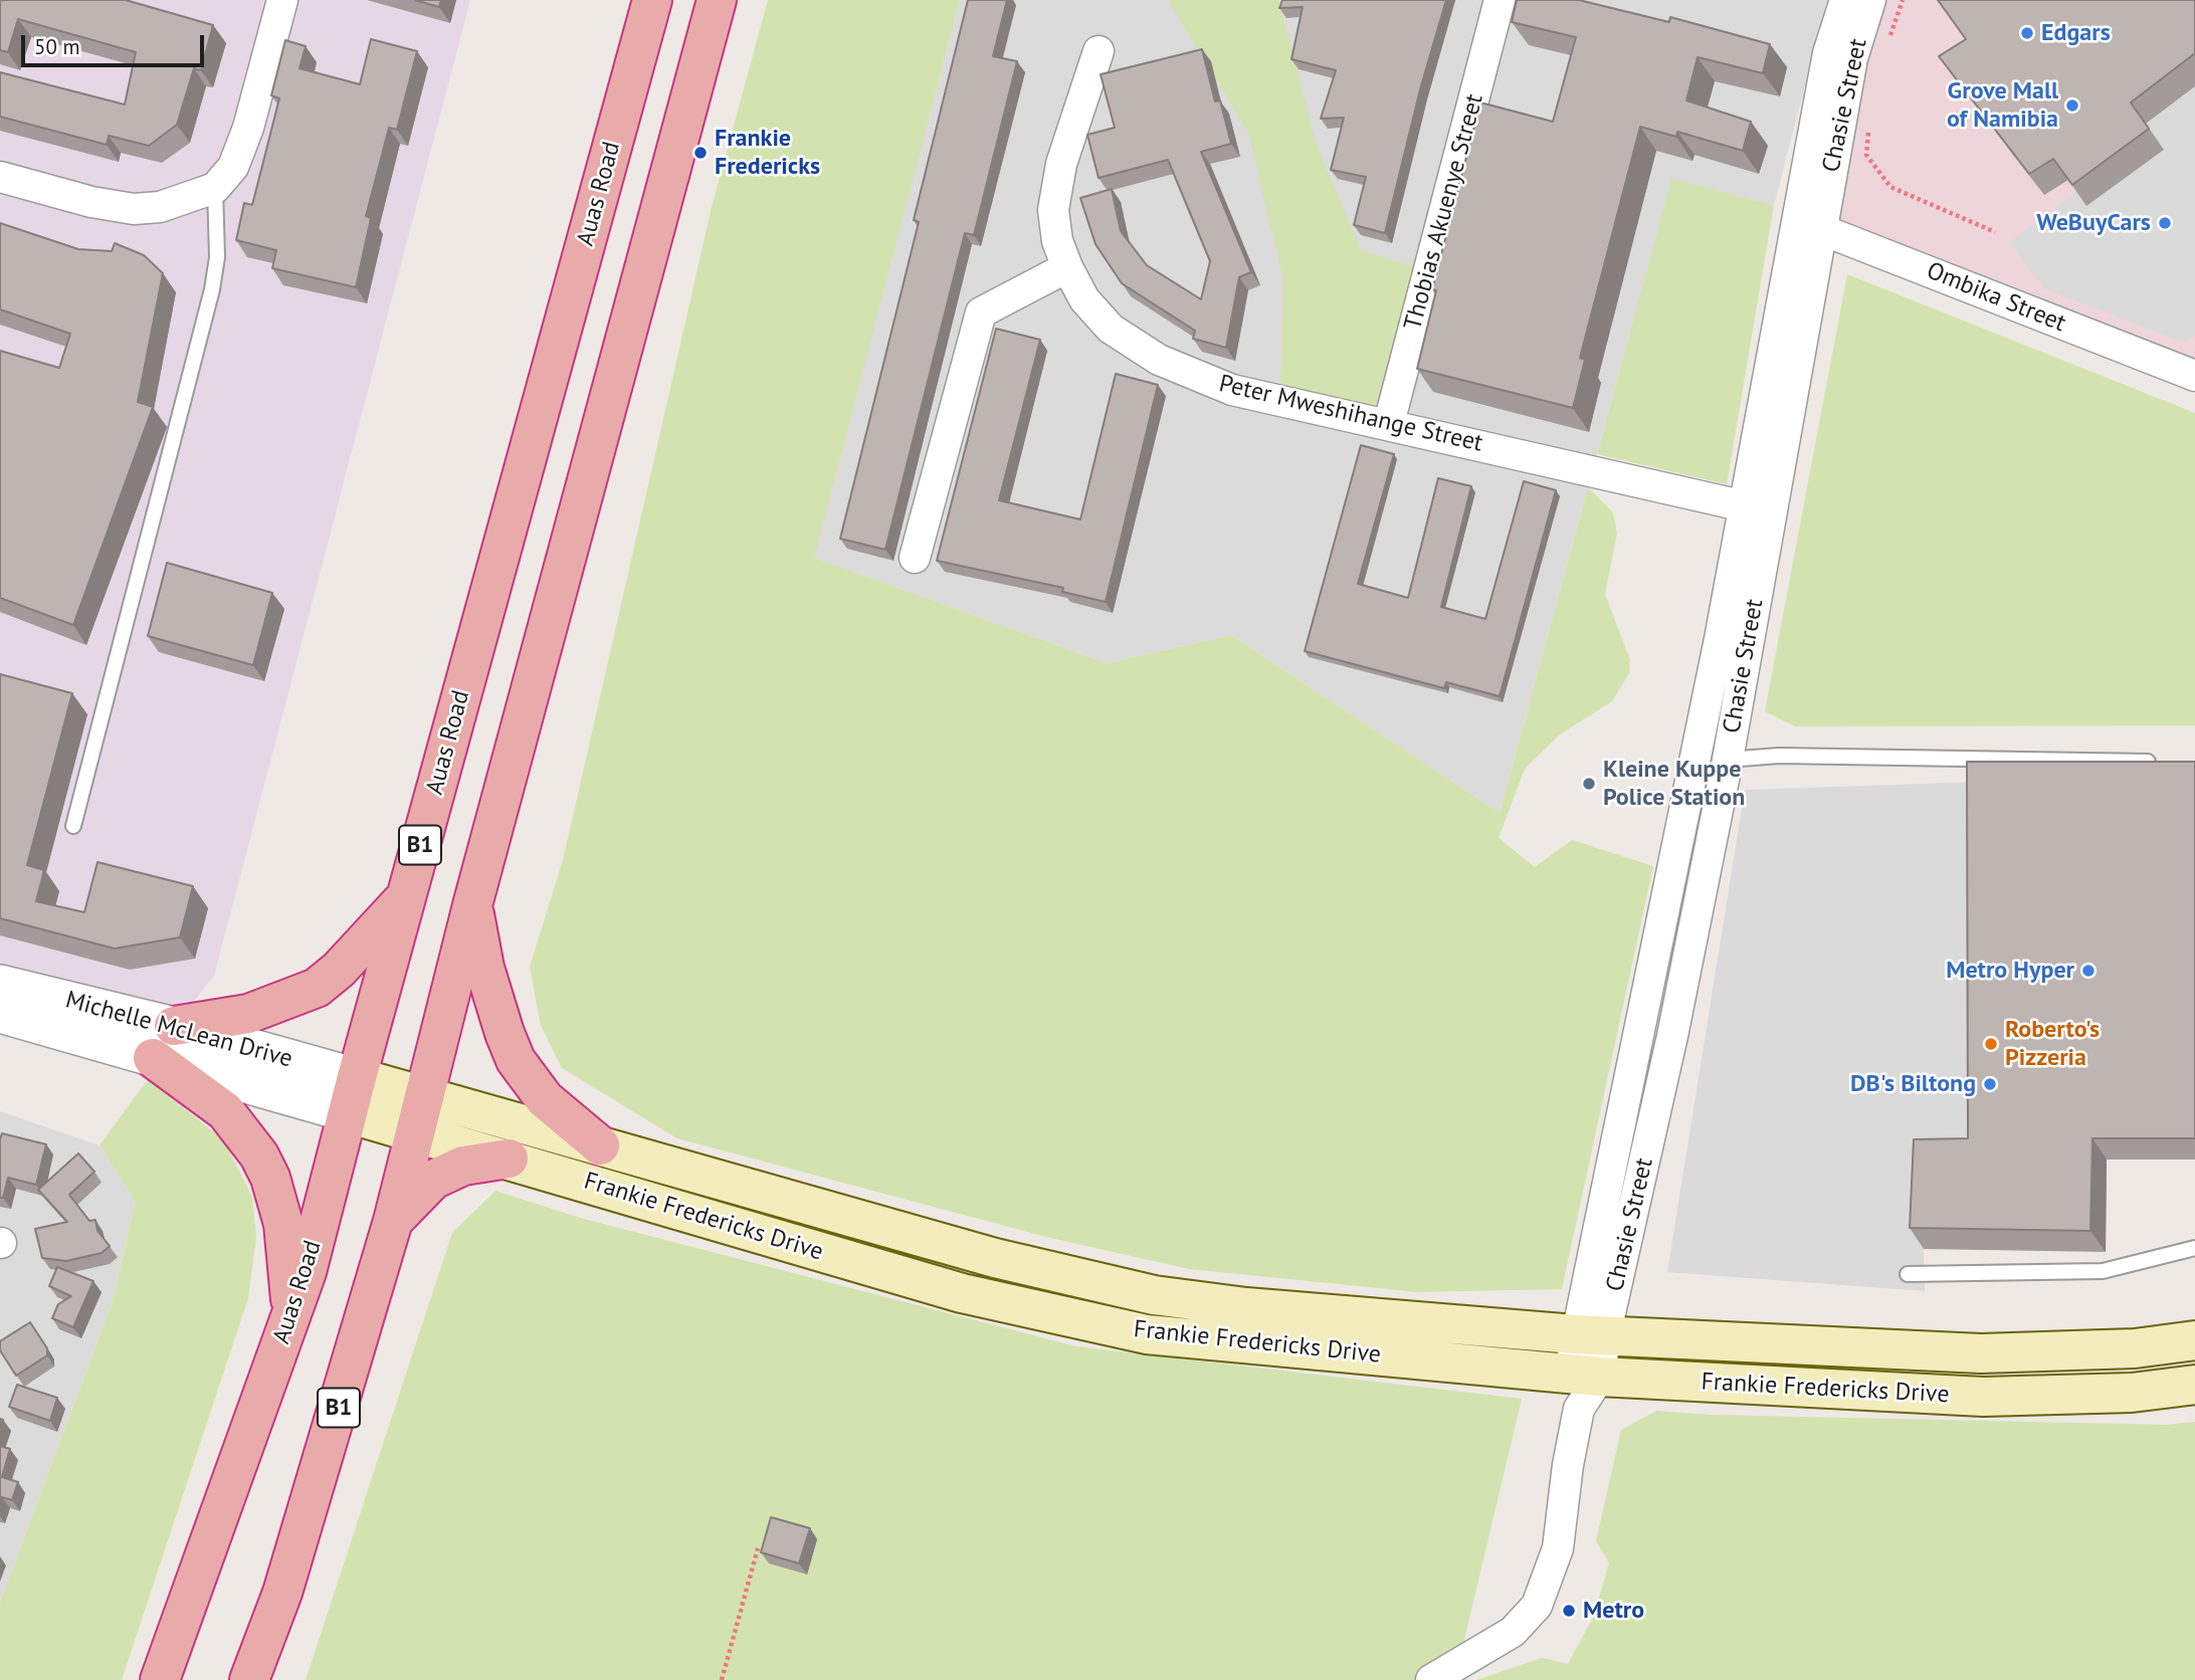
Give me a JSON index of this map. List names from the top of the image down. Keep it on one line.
{"streets":{"highway":["Auas Road","B1"],"main road":["Frankie Fredericks Drive"],"street":["Chasie Street","Thobias Akuenye Street","Ombika Street","Peter Mweshihange Street","Michelle McLean Drive"]},"crossings":[["Chasie Street","Ombika Street"],["Chasie Street","Peter Mweshihange Street"],["Chasie Street","Frankie Fredericks Drive"],["Auas Road","Michelle McLean Drive"],["Auas Road","Frankie Fredericks Drive"],["Thobias Akuenye Street","Peter Mweshihange Street"],["B1","Frankie Fredericks Drive"],["Michelle McLean Drive","Frankie Fredericks Drive"]],"places":["Edgars","Grove Mall of Namibia","Frankie Fredericks","WeBuyCars","Kleine Kuppe Police Station","Metro Hyper","Roberto's Pizzeria","DB's Biltong","Metro"],"scale_bar":"50 m"}
